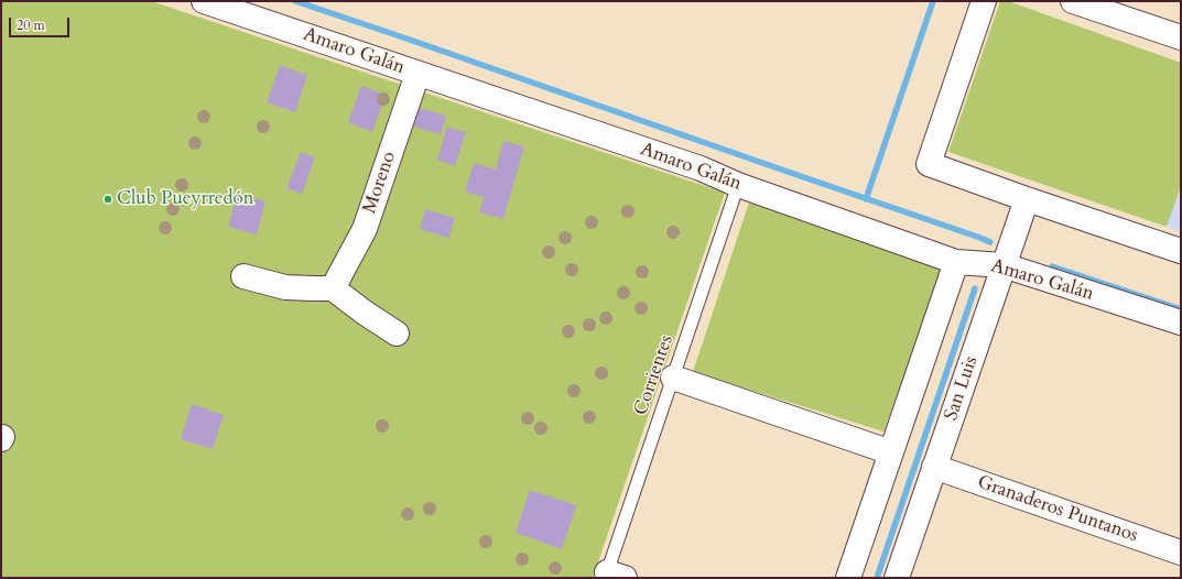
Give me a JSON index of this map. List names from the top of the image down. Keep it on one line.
{"streets":{"street":["Amaro Galán","Moreno","San Luis","Granaderos Puntanos"],"lane":["Corrientes"]},"crossings":[["Amaro Galán","Moreno"],["Amaro Galán","Corrientes"],["Amaro Galán","San Luis"],["San Luis","Granaderos Puntanos"]],"places":["Club Pueyrredón"],"scale_bar":"20 m"}
